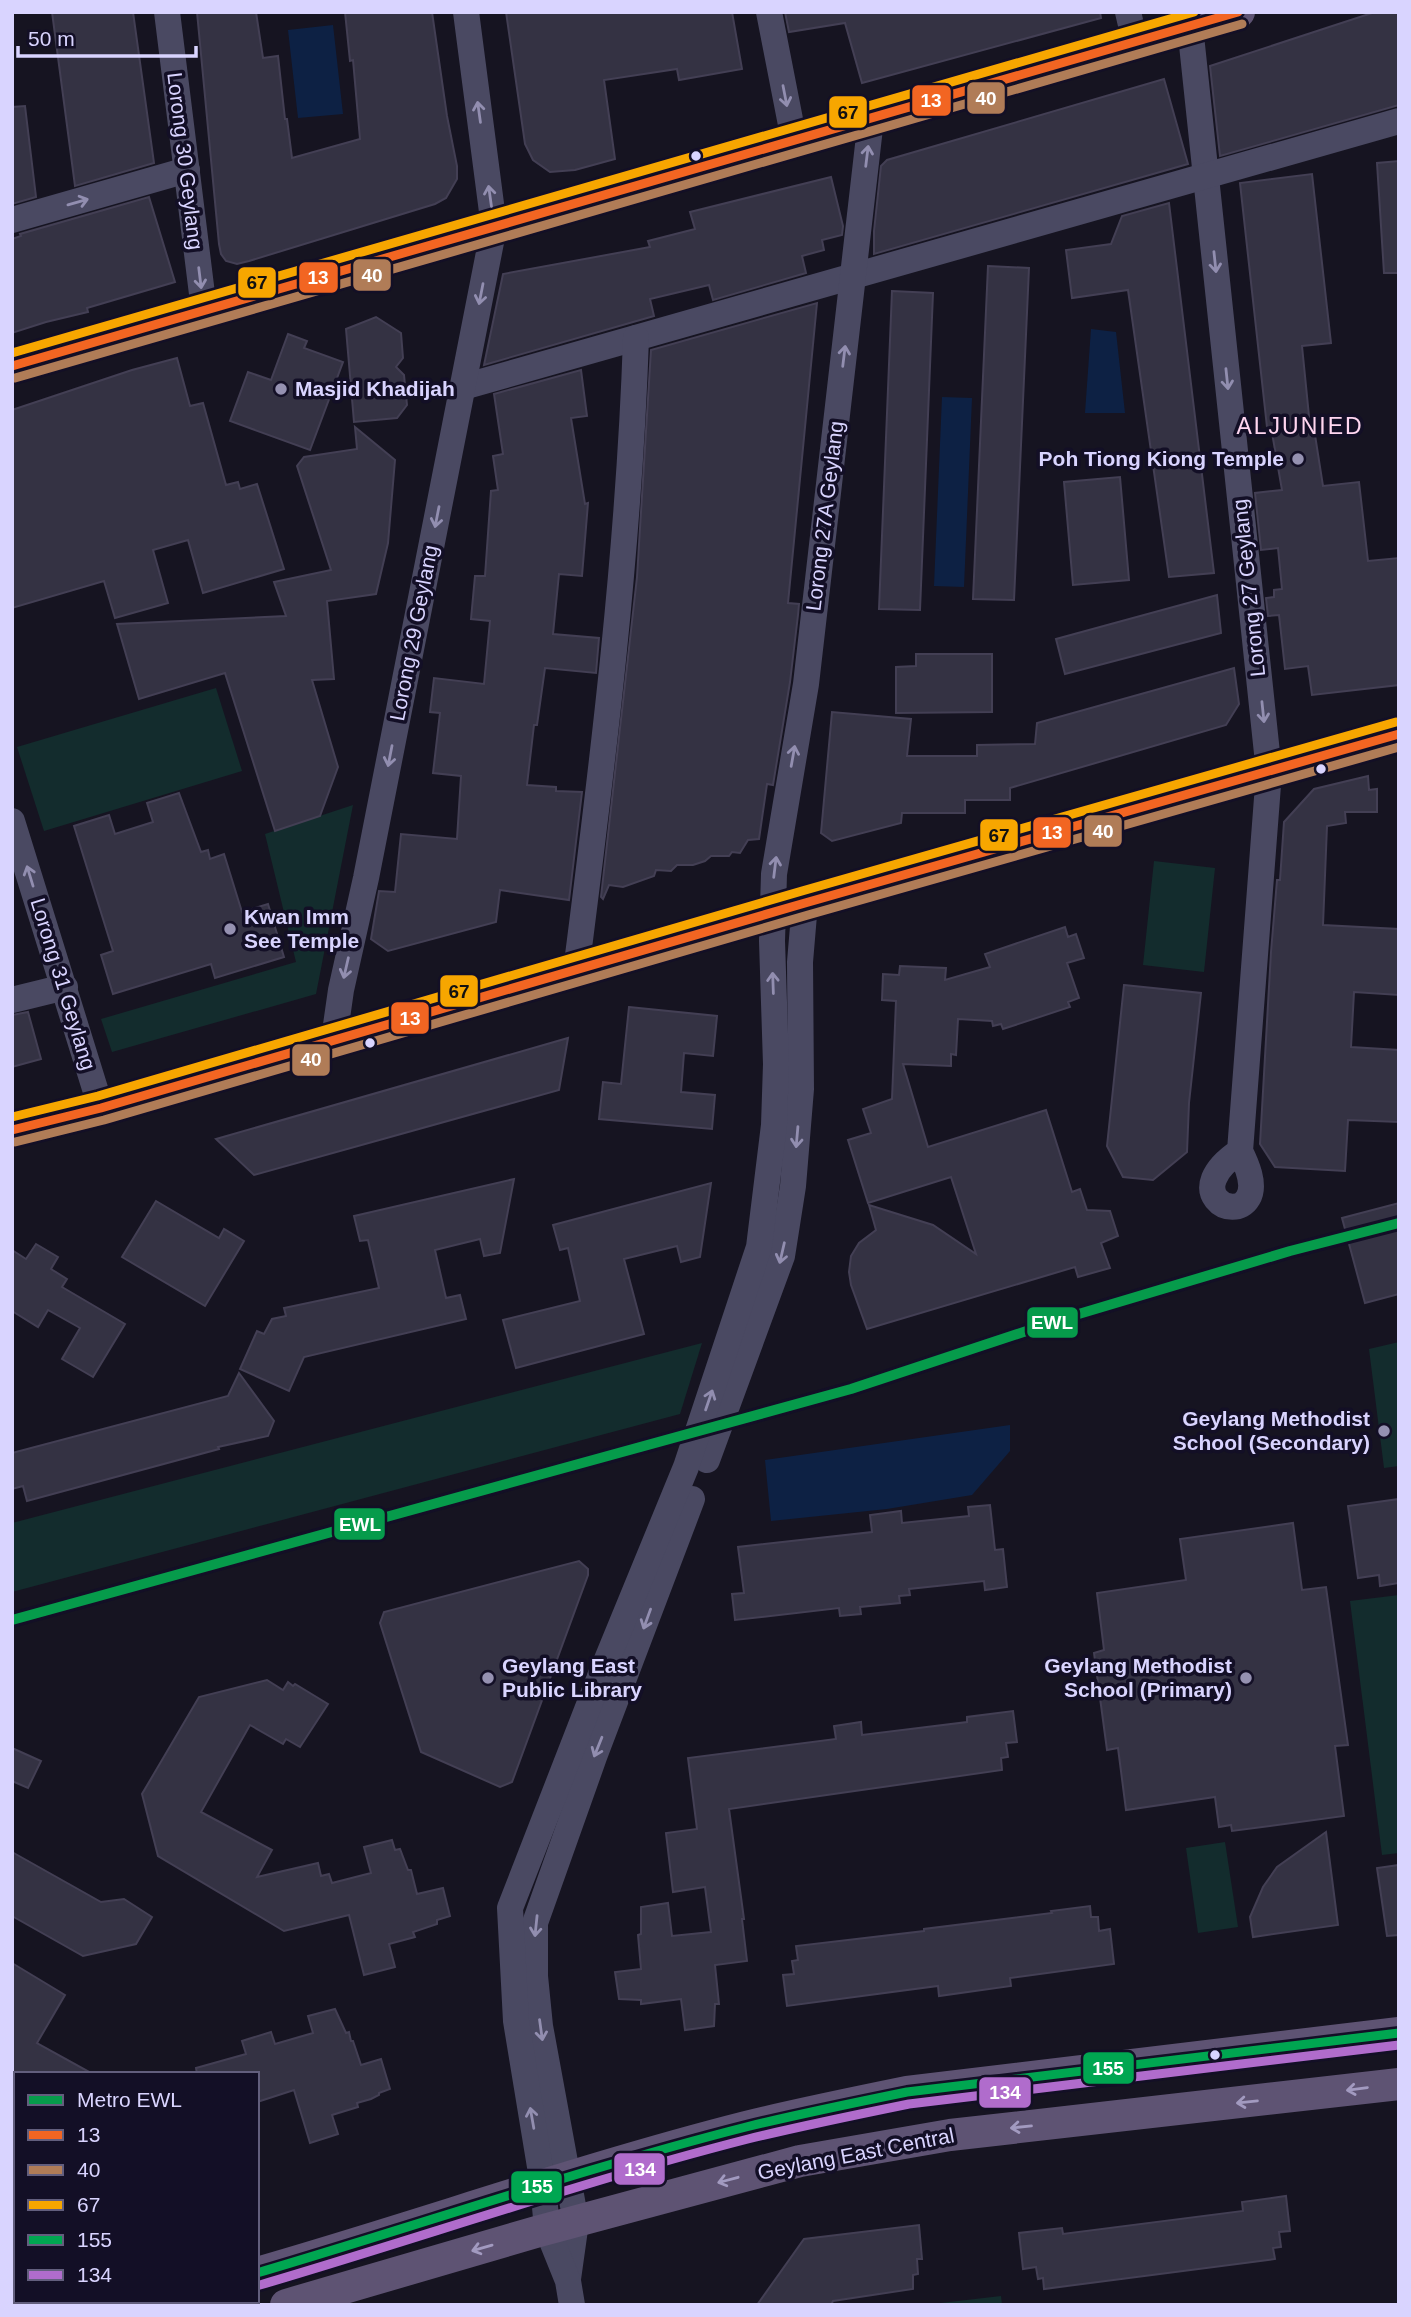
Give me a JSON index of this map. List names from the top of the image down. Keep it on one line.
{"streets":{"main road":["Geylang East Central"],"street":["Lorong 30 Geylang","Lorong 27A Geylang","Lorong 27 Geylang","Lorong 29 Geylang","Lorong 31 Geylang"]},"one_way":["Lorong 30 Geylang","Lorong 27 Geylang","Lorong 31 Geylang"],"districts":["ALJUNIED"],"places":["Masjid Khadijah","Poh Tiong Kiong Temple","Kwan Imm See Temple","Geylang Methodist School (Secondary)","Geylang East Public Library","Geylang Methodist School (Primary)"],"lines":["transit line 13","transit line 67","transit line 40","metro line EWL","transit line 155","transit line 134"],"legend":["Metro EWL","13","40","67","155","134"],"scale_bar":"50 m"}
